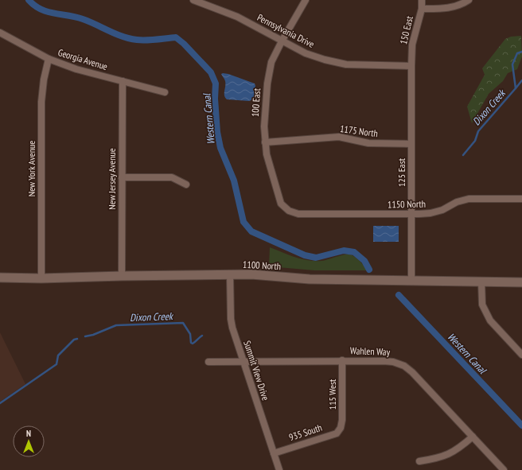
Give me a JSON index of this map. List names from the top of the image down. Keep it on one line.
{"streets":{"street":["150 East","Pennsylvania Drive","Georgia Avenue","100 East","1175 North","New York Avenue","125 East","New Jersey Avenue","1150 North","1100 North","Wahlen Way","Summit View Drive","115 West","935 South"]},"crossings":[["150 East","Pennsylvania Drive"],["150 East","125 East"],["Pennsylvania Drive","100 East"],["Pennsylvania Drive","125 East"],["Georgia Avenue","New York Avenue"],["Georgia Avenue","New Jersey Avenue"],["100 East","1175 North"],["100 East","1150 North"],["1175 North","125 East"],["New York Avenue","1100 North"],["125 East","1150 North"],["125 East","1100 North"],["New Jersey Avenue","1100 North"],["1100 North","Summit View Drive"],["Wahlen Way","Summit View Drive"],["Wahlen Way","115 West"],["Summit View Drive","935 South"],["115 West","935 South"]],"water":["Dixon Creek","Western Canal"],"north":"top"}
